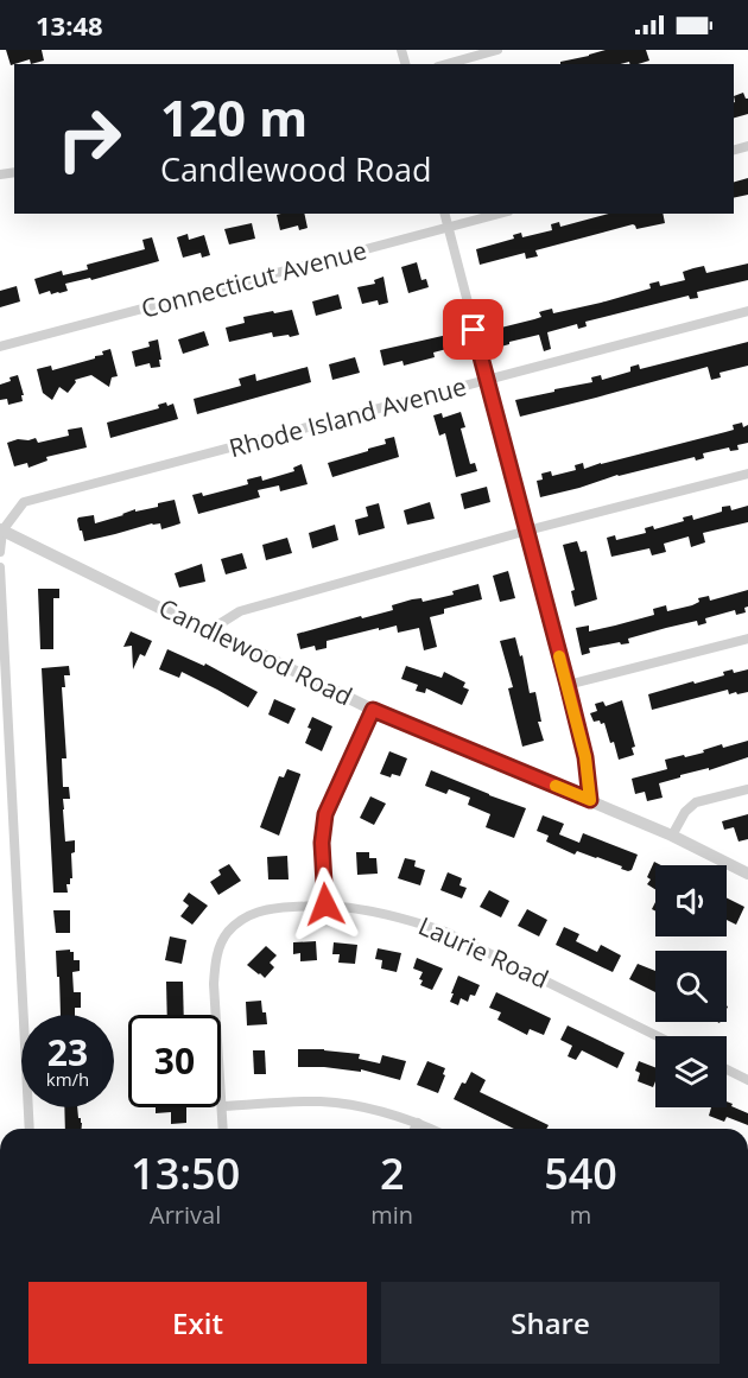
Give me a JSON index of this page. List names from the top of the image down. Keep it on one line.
{"streets":{"street":["Connecticut Avenue","Rhode Island Avenue","Candlewood Road","Laurie Road"]},"crossings":[["Rhode Island Avenue","Candlewood Road"]],"page":{"status":"13:48","turn":["120 m","Candlewood Road"],"speed":"23 km/h","limit":"30","eta":["13:50","Arrival","2","min","540","m"],"buttons":["Exit","Share"]}}
